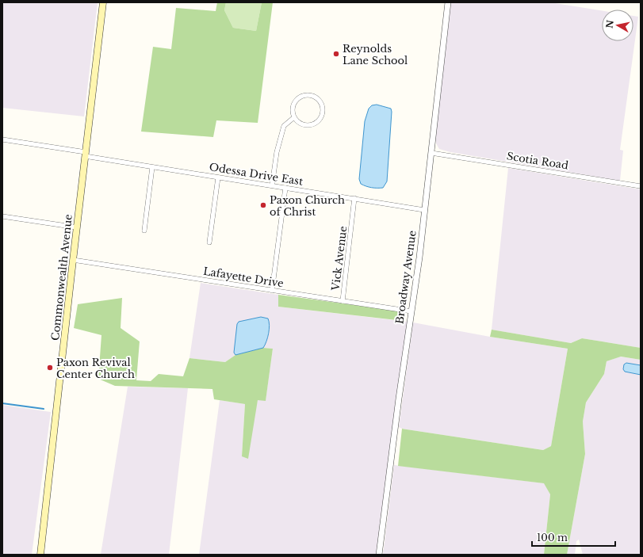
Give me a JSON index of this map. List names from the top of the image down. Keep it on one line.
{"streets":{"main road":["Commonwealth Avenue"],"street":["Scotia Road","Odessa Drive East","Vick Avenue","Lafayette Drive","Broadway Avenue"]},"crossings":[["Scotia Road","Broadway Avenue"],["Odessa Drive East","Vick Avenue"],["Odessa Drive East","Commonwealth Avenue"],["Odessa Drive East","Broadway Avenue"],["Vick Avenue","Lafayette Drive"],["Commonwealth Avenue","Lafayette Drive"],["Lafayette Drive","Broadway Avenue"]],"places":["Reynolds Lane School","Paxon Church of Christ","Paxon Revival Center Church"],"scale_bar":"100 m","north":"left"}
